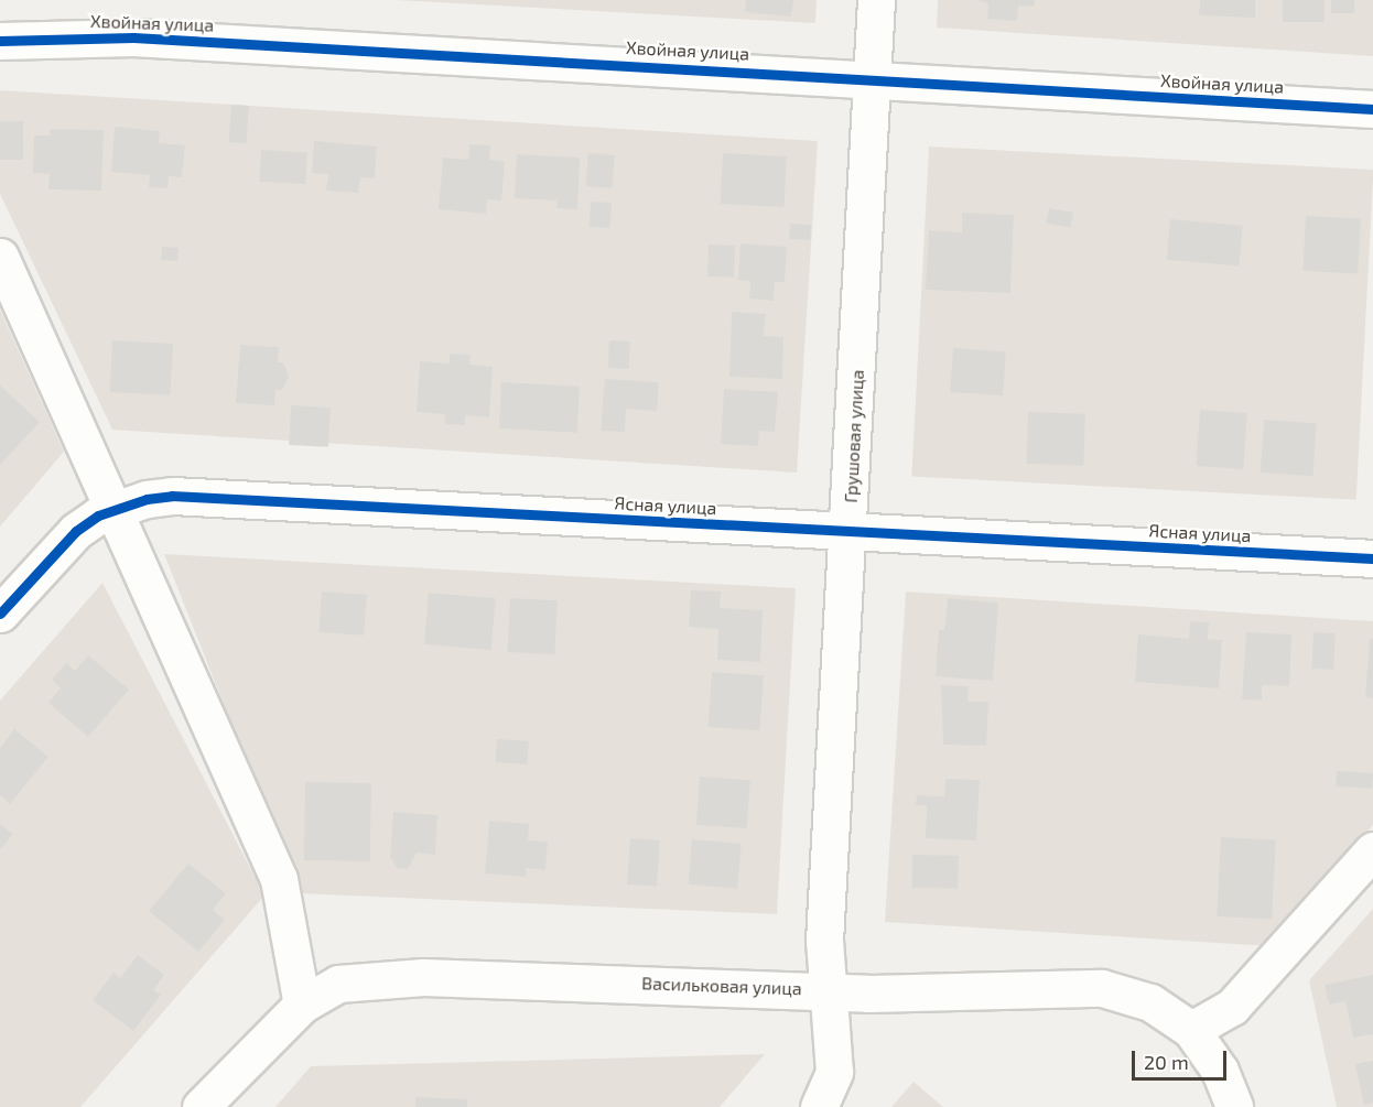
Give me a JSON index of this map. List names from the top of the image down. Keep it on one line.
{"streets":{"street":["Хвойная улица","Грушовая улица","Ясная улица","Васильковая улица"]},"crossings":[["Хвойная улица","Грушовая улица"],["Грушовая улица","Ясная улица"],["Грушовая улица","Васильковая улица"]],"scale_bar":"20 m"}
